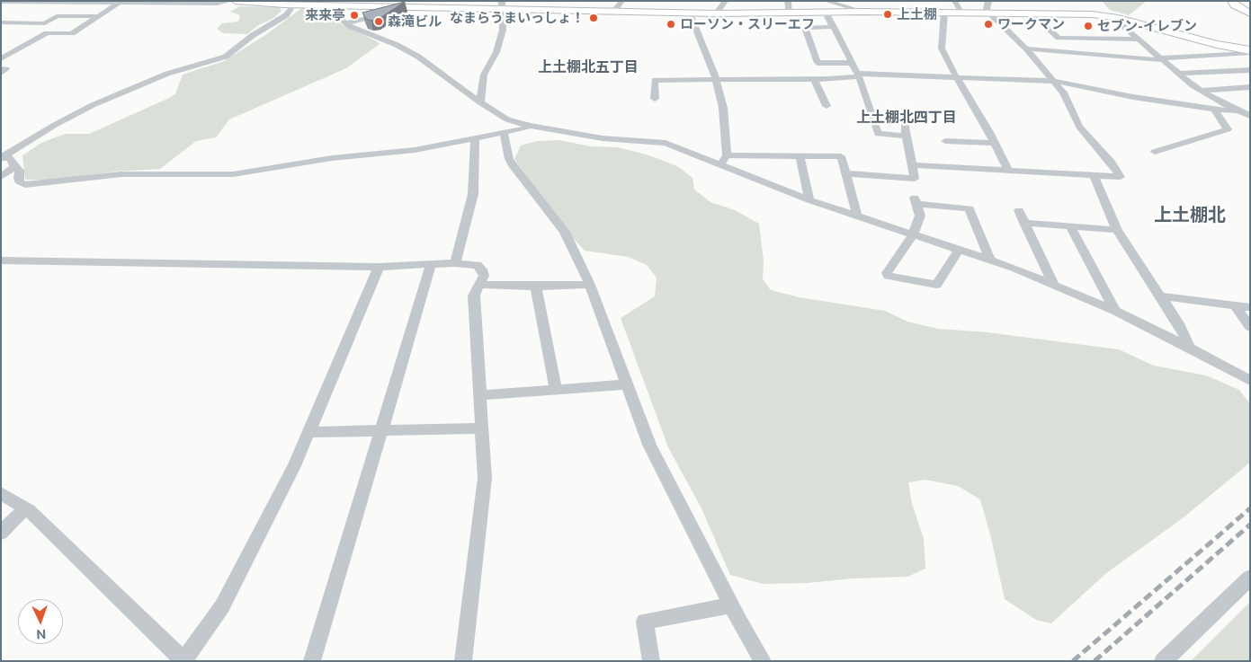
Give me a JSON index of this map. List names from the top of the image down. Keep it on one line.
{"districts":["上土棚北五丁目","上土棚北四丁目","上土棚北"],"places":["上土棚","来来亭","なまらうまいっしょ！","森滝ビル","ローソン・スリーエフ","ワークマン","セブン-イレブン"],"north":"bottom"}
